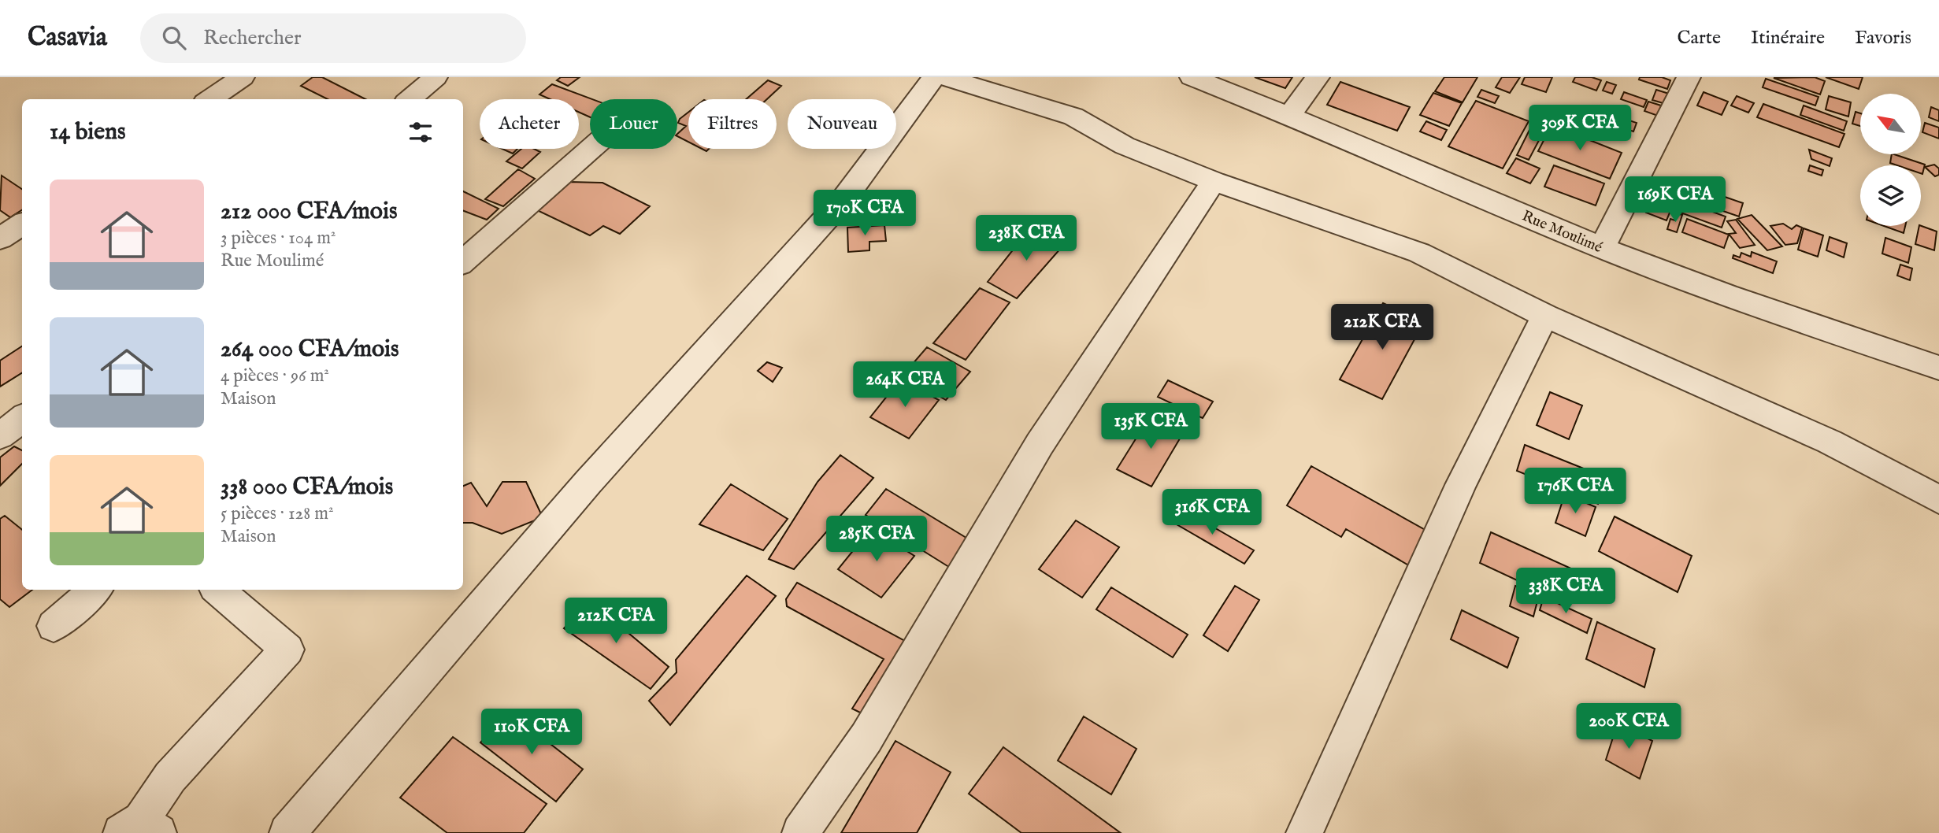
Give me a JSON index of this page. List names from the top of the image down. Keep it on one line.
{"streets":{"street":["Rue Moulimé"]},"north":"top left","page":{"header":"Casavia","search":"Rechercher","nav":["Carte","Itinéraire","Favoris"],"chip":["Acheter","Louer","Filtres","Nouveau"],"heading":"14 biens","price":["309K CFA","169K CFA","170K CFA","238K CFA","212K CFA","264K CFA","135K CFA","176K CFA","316K CFA","285K CFA","338K CFA","212K CFA","200K CFA","110K CFA"],"list":[{"name":"212 000 CFA/mois","note":"3 pièces · 104 m² · Rue Moulimé"},{"name":"264 000 CFA/mois","note":"4 pièces · 96 m² · Maison"},{"name":"338 000 CFA/mois","note":"5 pièces · 128 m² · Maison"}]}}
